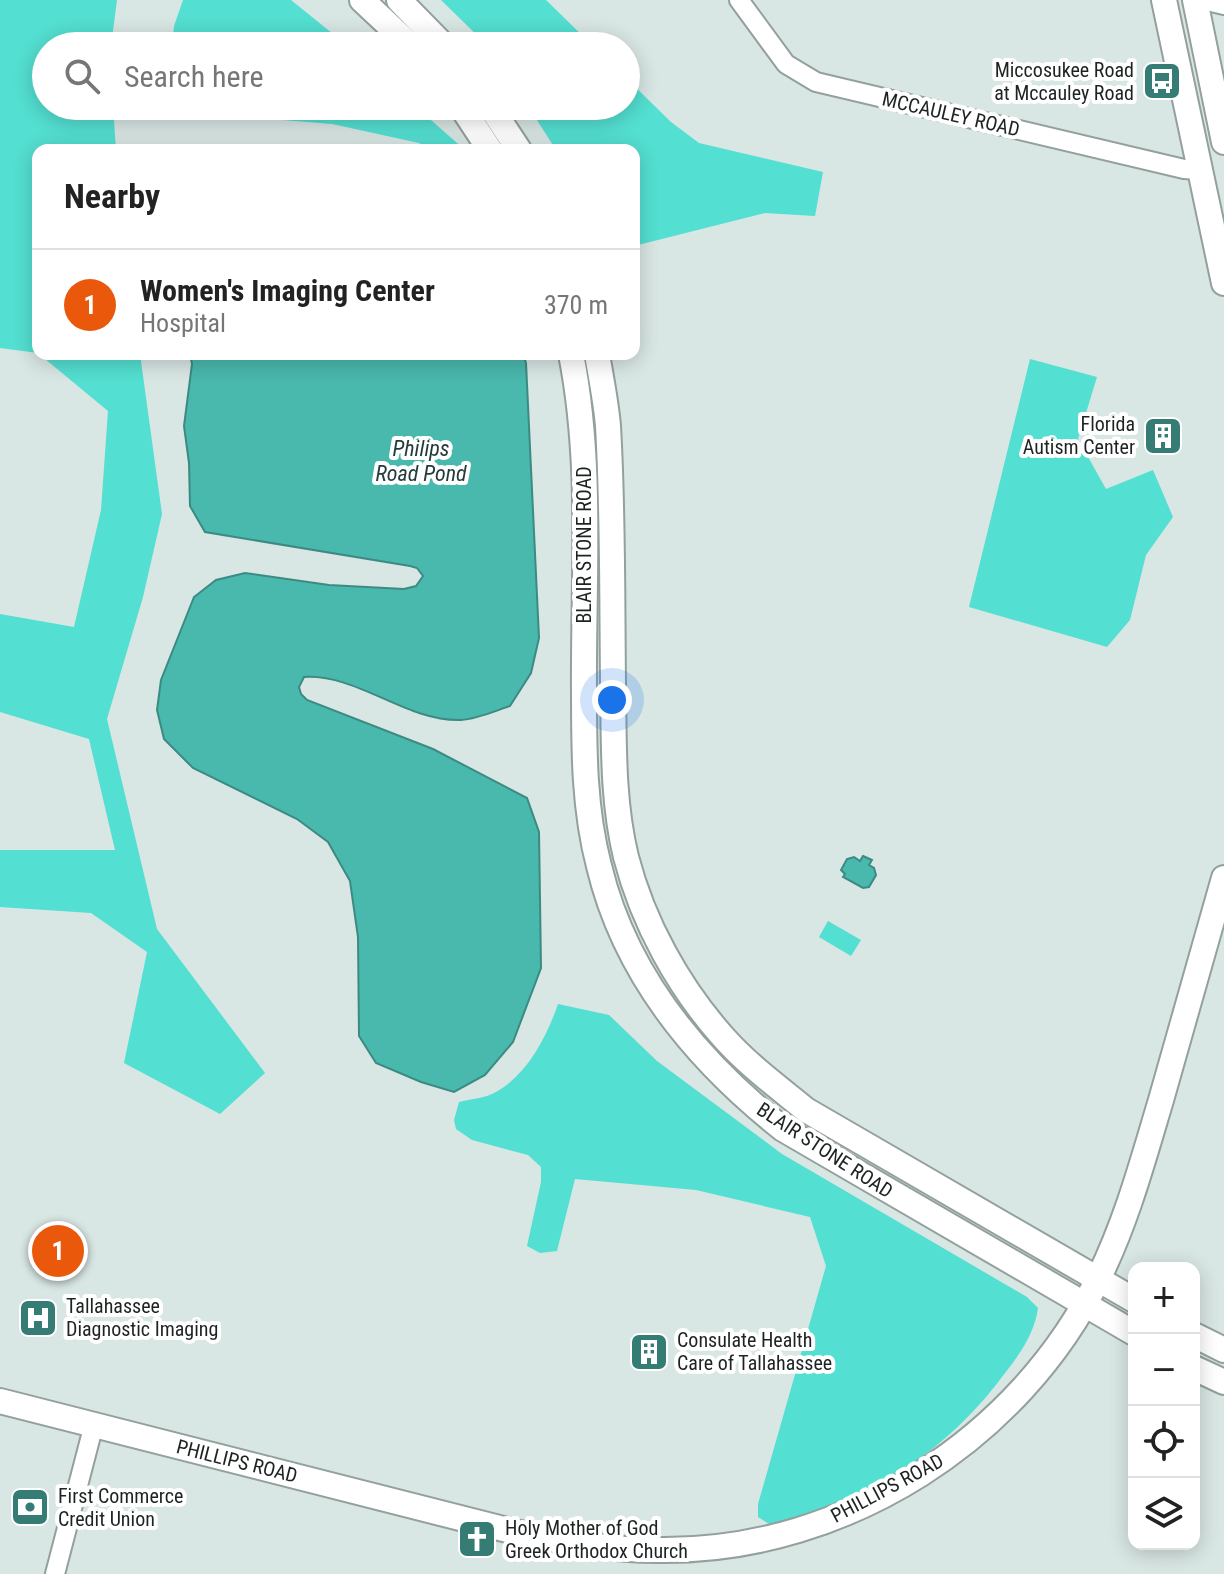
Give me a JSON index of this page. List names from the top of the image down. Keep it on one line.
{"streets":{"main road":["BLAIR STONE ROAD","PHILLIPS ROAD"],"street":["MCCAULEY ROAD"]},"crossings":[["BLAIR STONE ROAD","PHILLIPS ROAD"]],"water":["Philips Road Pond"],"places":{"bus stop":["Miccosukee Road at Mccauley Road"],"building":["Florida Autism Center","Consulate Health Care of Tallahassee"],"hospital":["Tallahassee Diagnostic Imaging"],"bank":["First Commerce Credit Union"],"church":["Holy Mother of God Greek Orthodox Church"]},"page":{"search":"Search here","heading":"Nearby","list":[{"mark":"1","name":"Women's Imaging Center","note":"Hospital","value":"370 m"}],"pins":"1","map_buttons":["+","−"]}}
